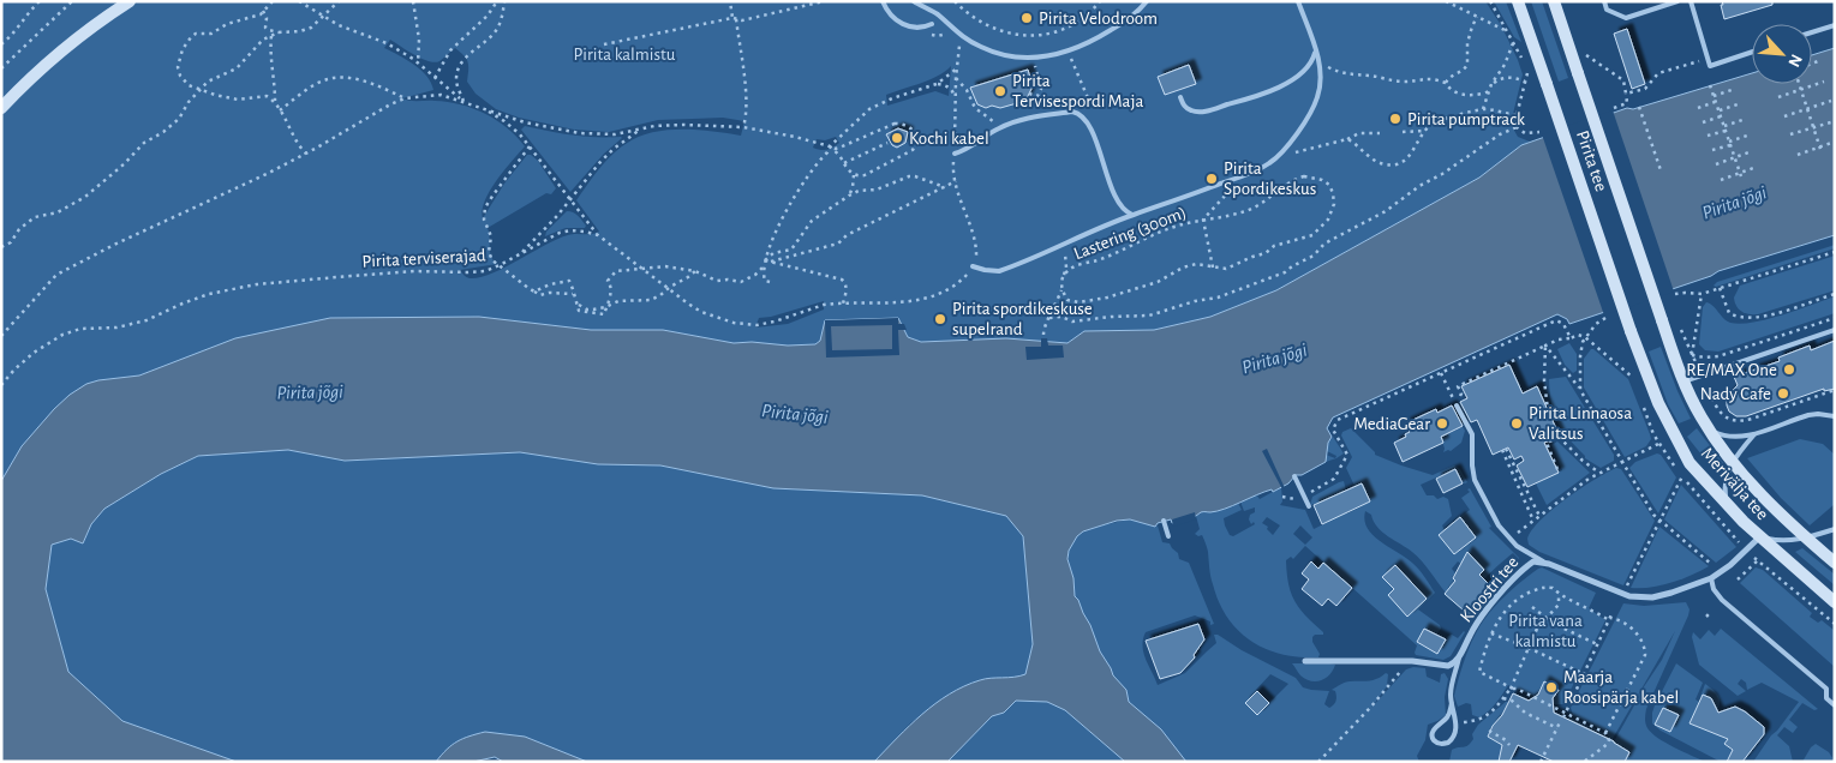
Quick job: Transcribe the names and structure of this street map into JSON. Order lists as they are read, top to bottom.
{
  "streets": {
    "main road": ["Pirita tee", "Merivälja tee"],
    "street": ["Kloostri tee"],
    "path": ["Lastering (300m)", "Pirita terviserajad"]
  },
  "crossings": [
    ["Pirita tee", "Merivälja tee"],
    ["Merivälja tee", "Kloostri tee"]
  ],
  "water": ["Pirita jõgi"],
  "parks": ["Pirita kalmistu", "Pirita vana kalmistu"],
  "places": [
    "Pirita Velodroom",
    "Pirita Tervisespordi Maja",
    "Pirita pumptrack",
    "Kochi kabel",
    "Pirita Spordikeskus",
    "Pirita spordikeskuse supelrand",
    "RE/MAX One",
    "Nady Cafe",
    "MediaGear",
    "Pirita Linnaosa Valitsus",
    "Maarja Roosipärja kabel"
  ],
  "north": "bottom right"
}
